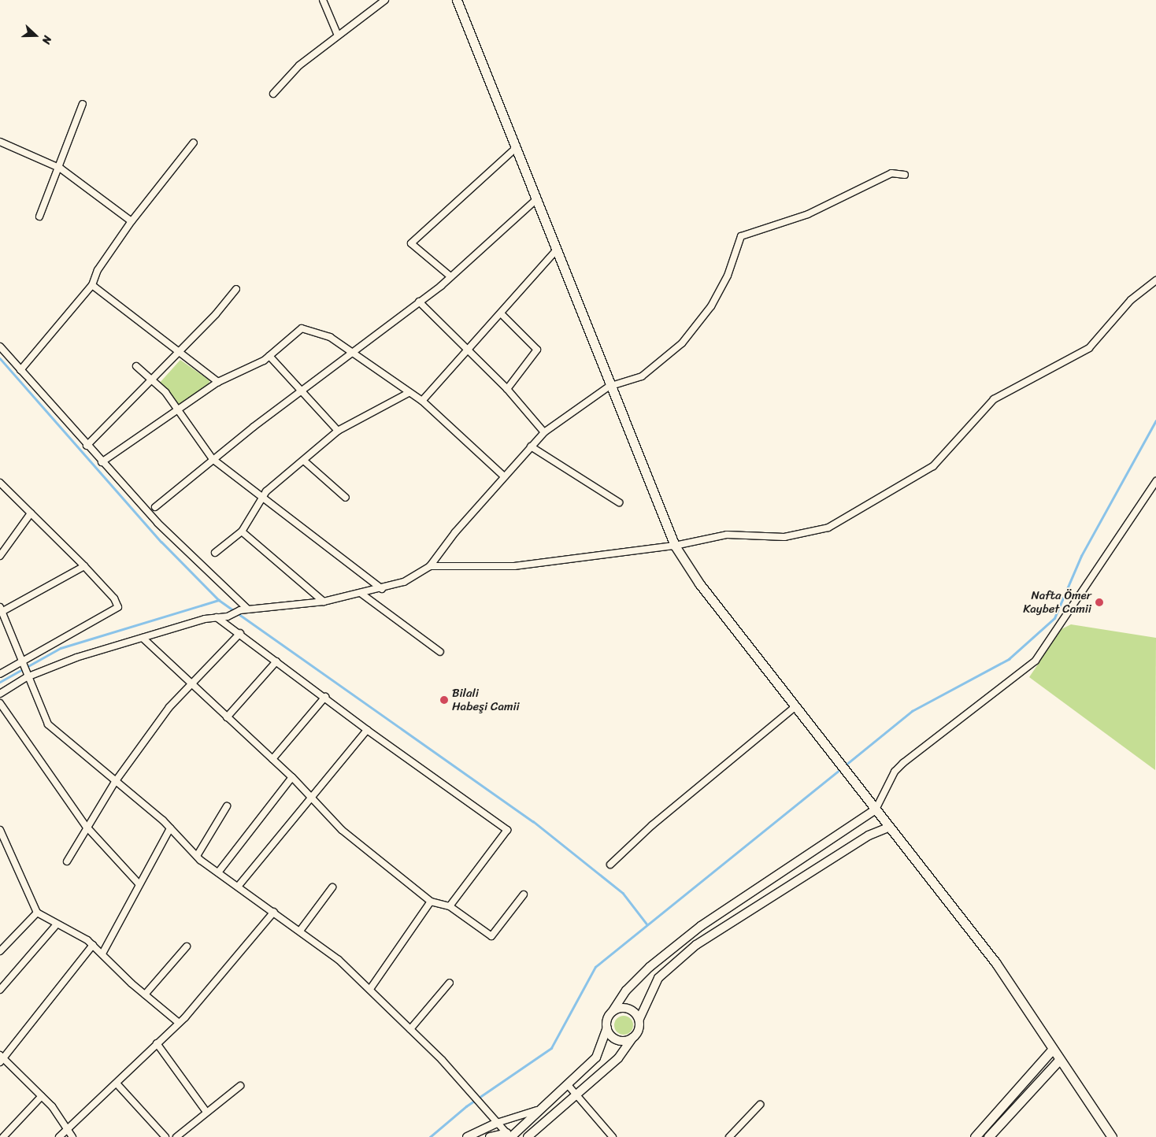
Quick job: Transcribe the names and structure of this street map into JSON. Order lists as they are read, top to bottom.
{
  "places": ["Nafta Ömer Kaybet Camii", "Bilali Habeşi Camii"],
  "north": "right"
}
